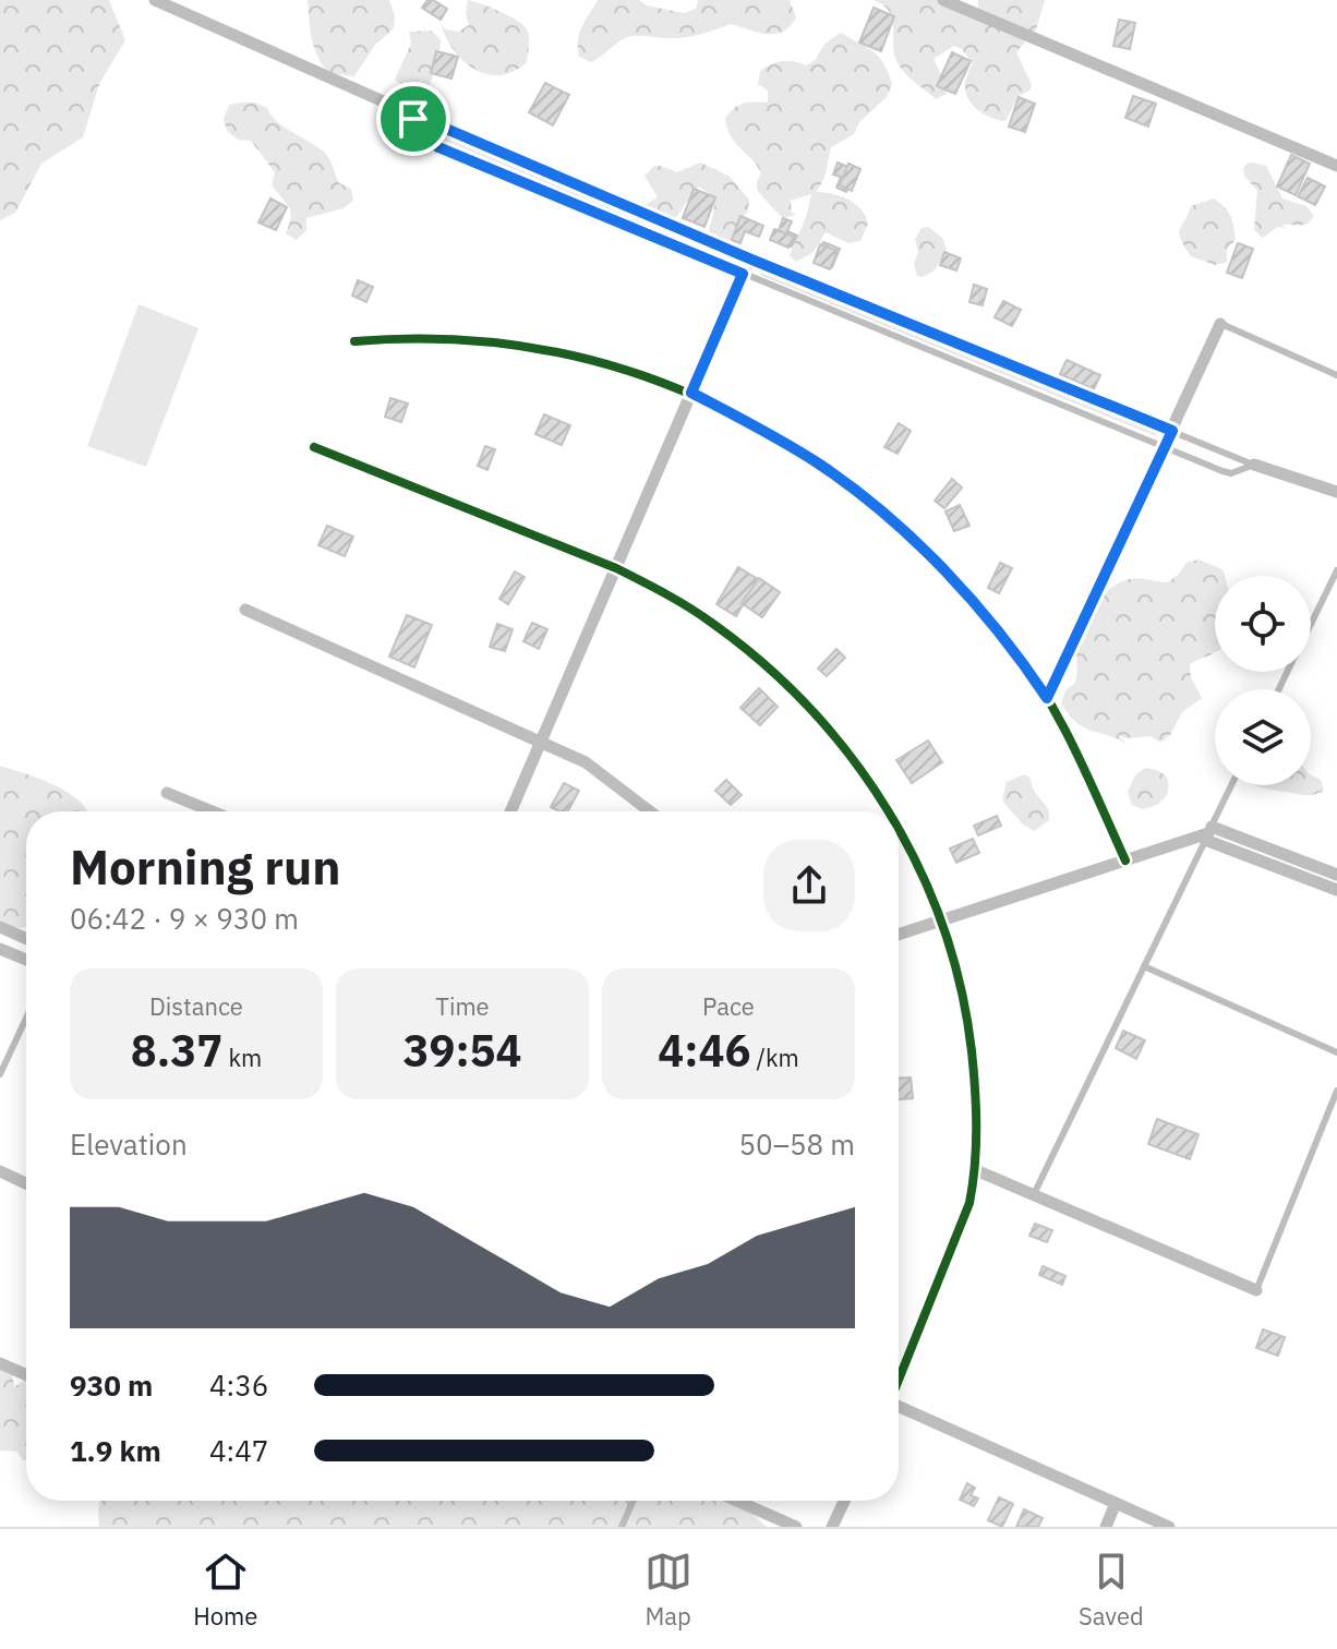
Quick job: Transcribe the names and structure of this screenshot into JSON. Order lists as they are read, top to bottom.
{
  "page": {
    "heading": ["Morning run", "06:42 · 9 × 930 m"],
    "stats": [
      ["Distance", "8.37 km"],
      ["Time", "39:54"],
      ["Pace", "4:46 /km"]
    ],
    "chart": ["Elevation", "50–58 m"],
    "list": [
      {
        "name": "930 m",
        "note": "4:36"
      },
      {
        "name": "1.9 km",
        "note": "4:47"
      }
    ],
    "tabs": ["Home", "Map", "Saved"]
  }
}
